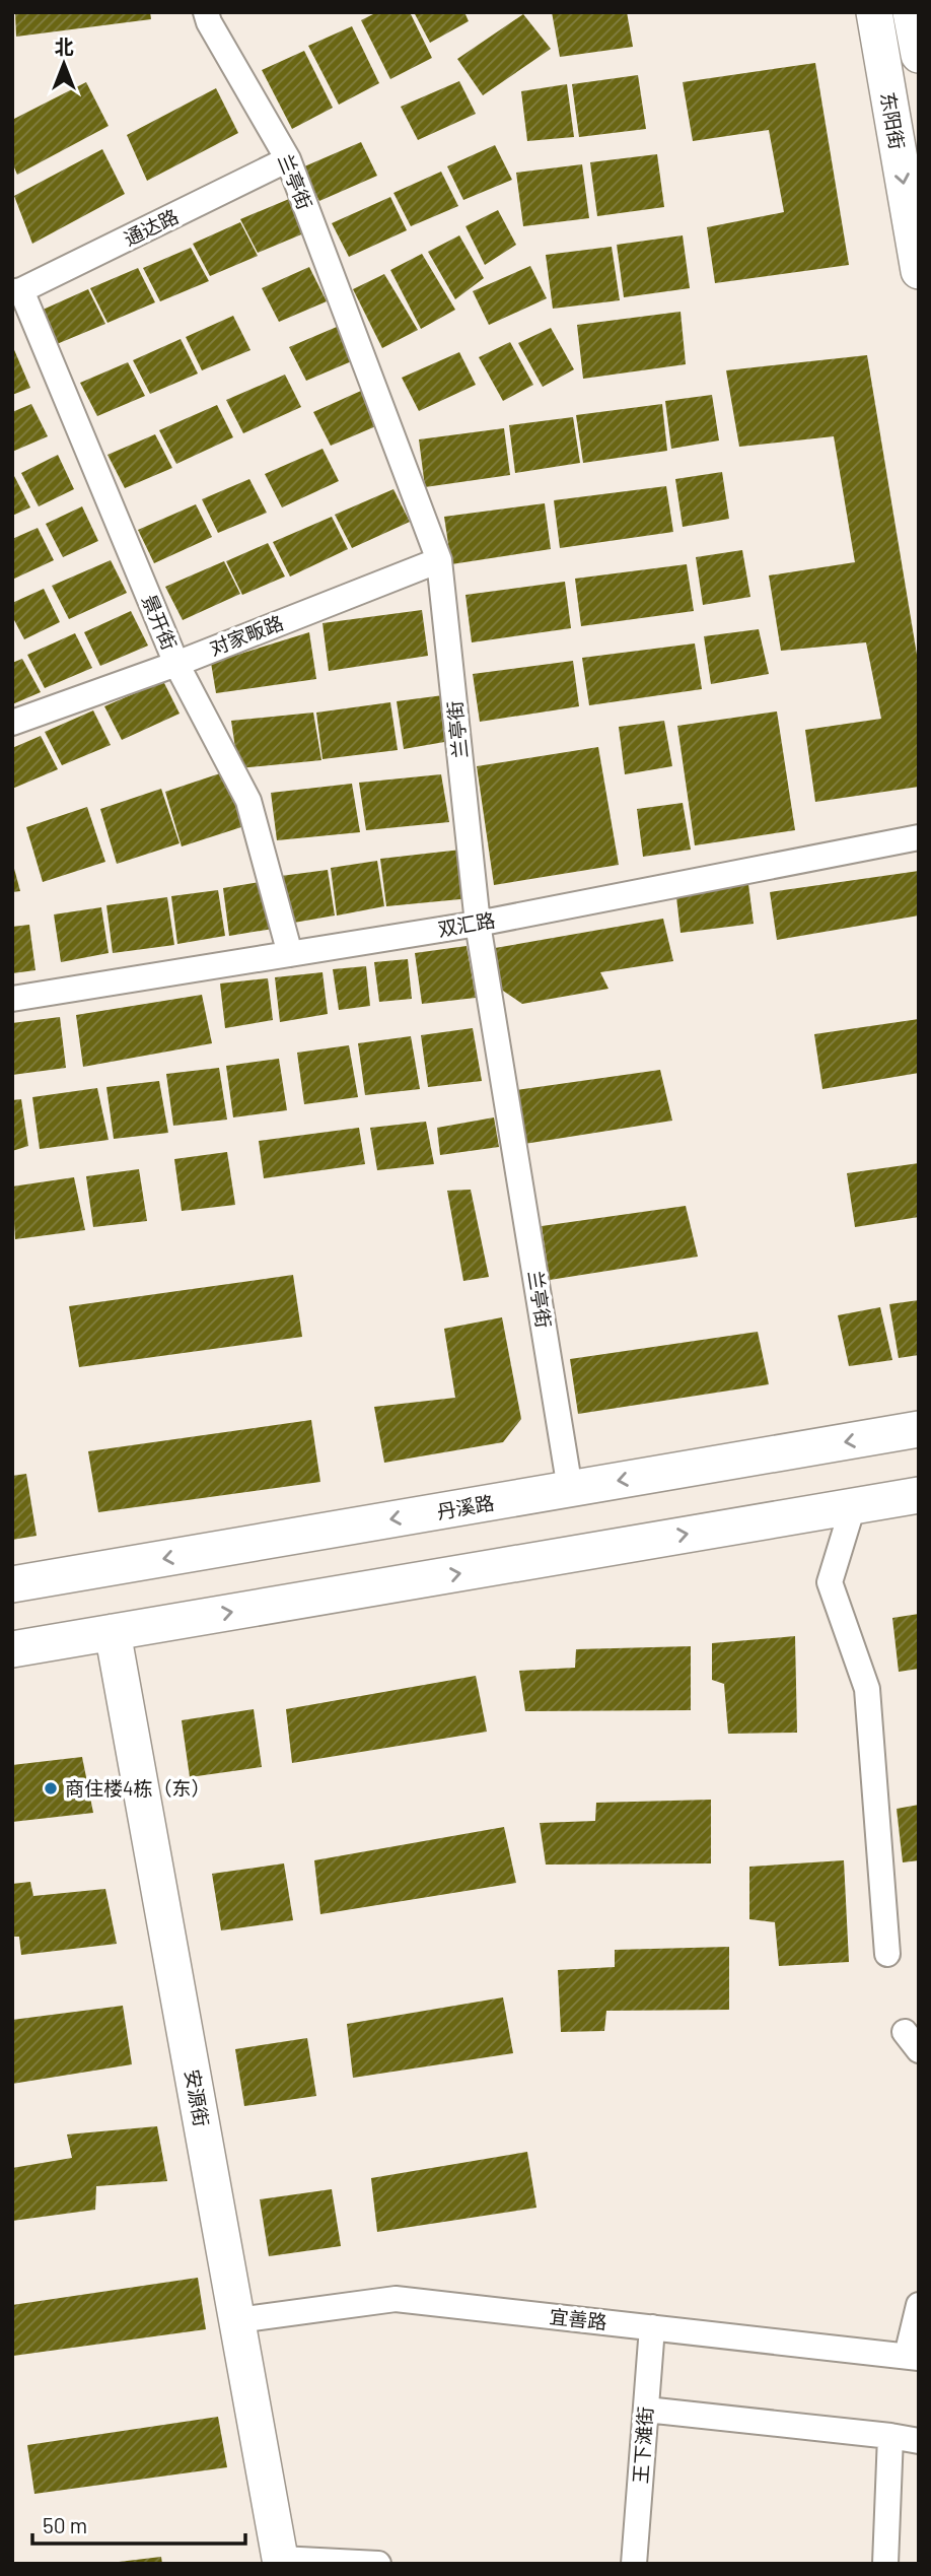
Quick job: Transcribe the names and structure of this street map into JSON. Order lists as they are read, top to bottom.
{
  "streets": {
    "main road": ["东阳街", "丹溪路", "安源街"],
    "street": [
      "兰亭街",
      "通达路",
      "景开街",
      "对家畈路",
      "双汇路",
      "宜善路",
      "王下滩街"
    ]
  },
  "crossings": [
    ["兰亭街", "通达路"],
    ["兰亭街", "对家畈路"],
    ["兰亭街", "双汇路"],
    ["兰亭街", "丹溪路"],
    ["通达路", "景开街"],
    ["景开街", "对家畈路"],
    ["景开街", "双汇路"],
    ["安源街", "宜善路"],
    ["宜善路", "王下滩街"]
  ],
  "one_way": ["东阳街"],
  "places": ["商住楼4栋（东）"],
  "scale_bar": "50 m",
  "north": "top"
}
